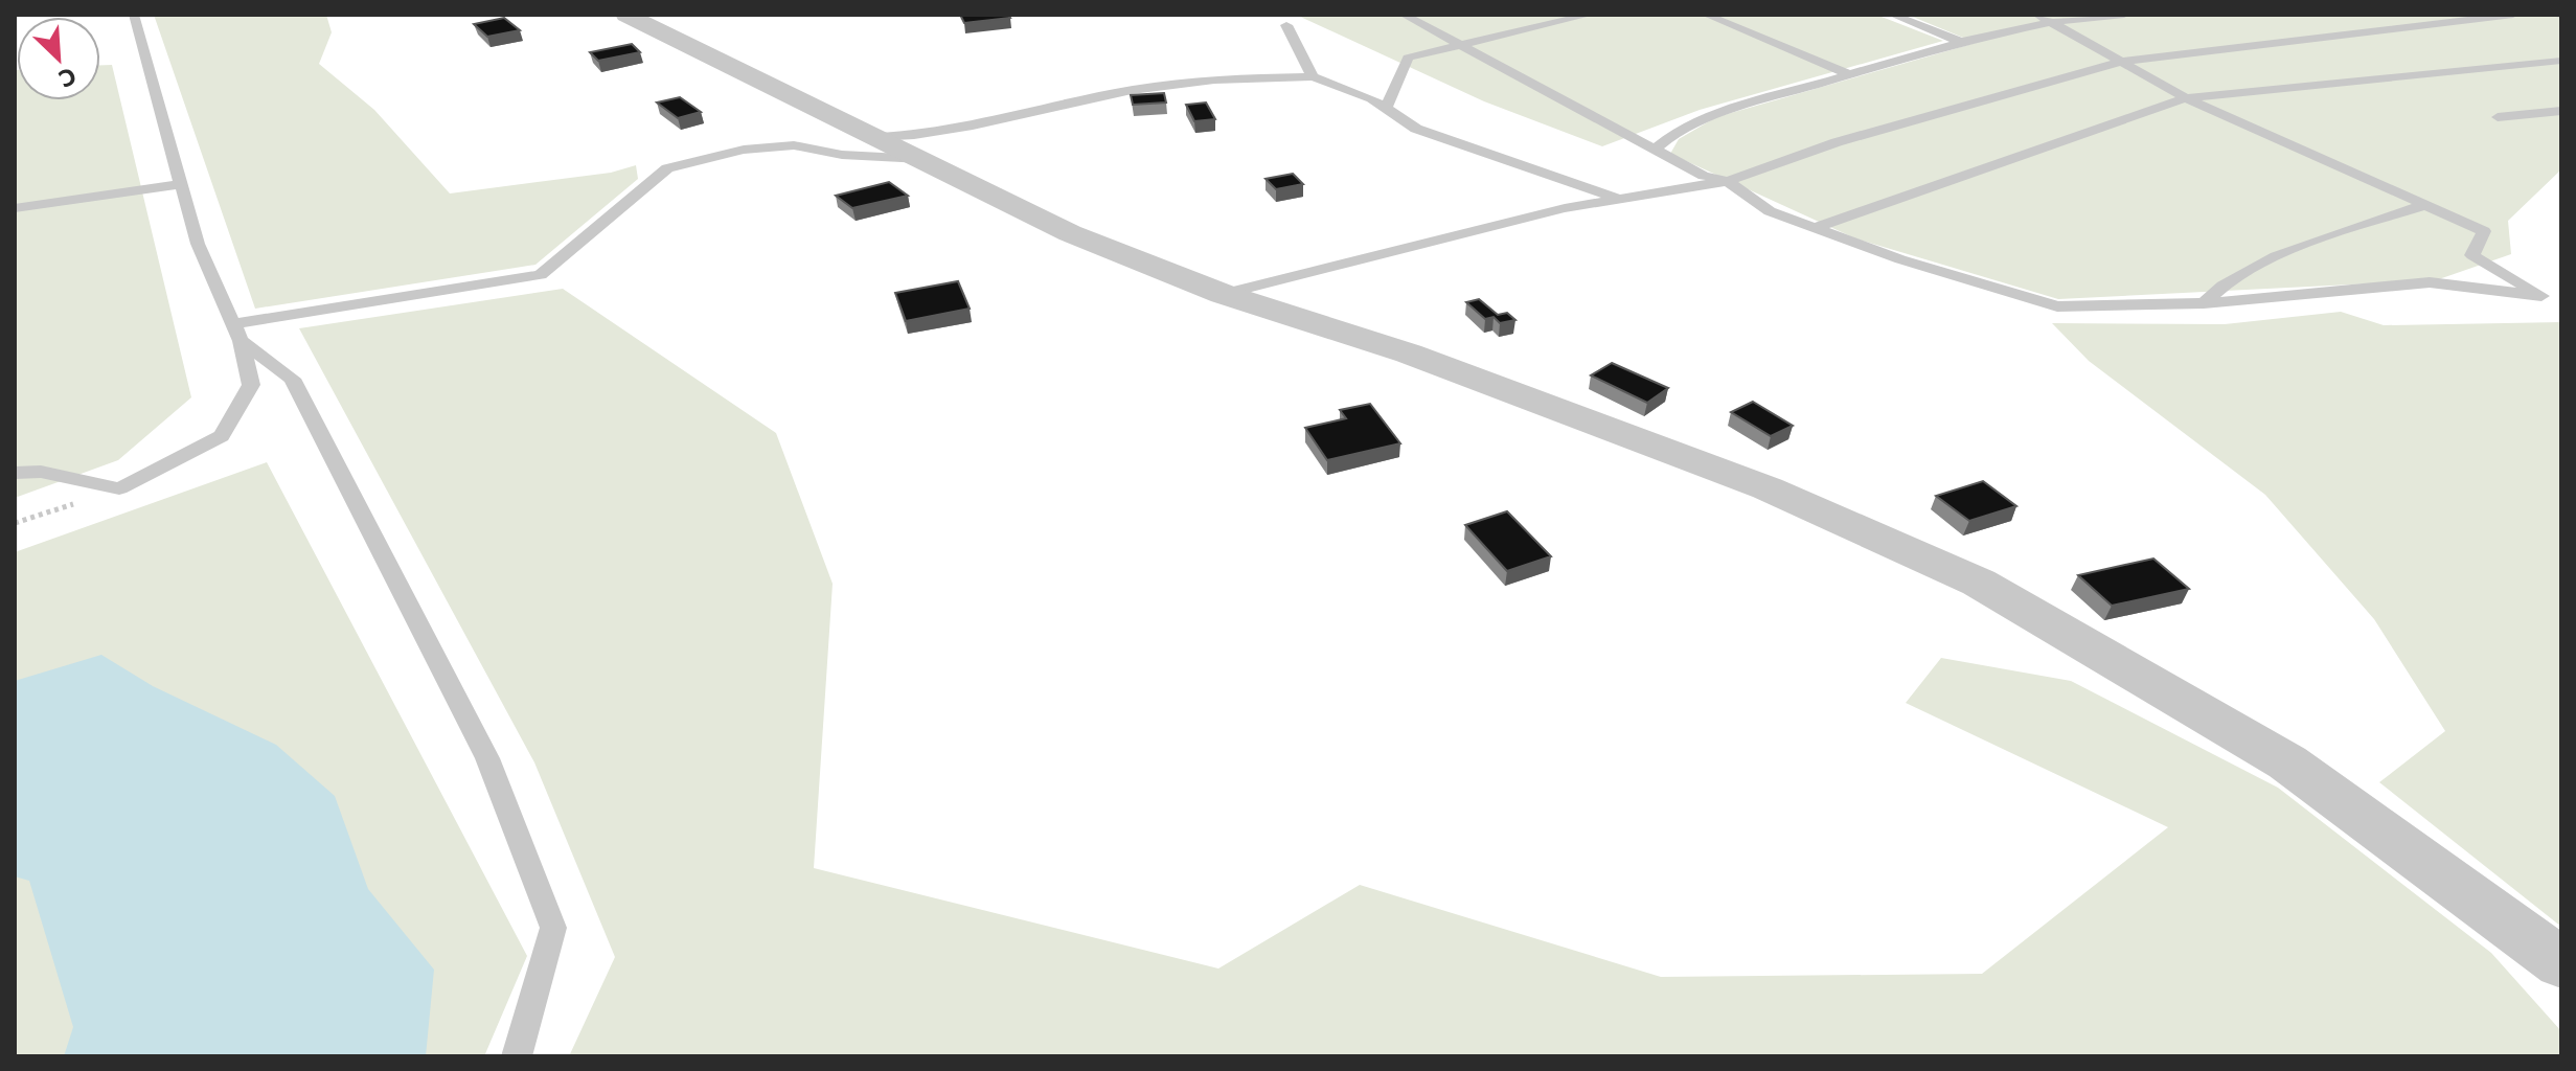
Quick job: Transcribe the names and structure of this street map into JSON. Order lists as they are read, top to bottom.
{
  "north": "bottom right"
}
